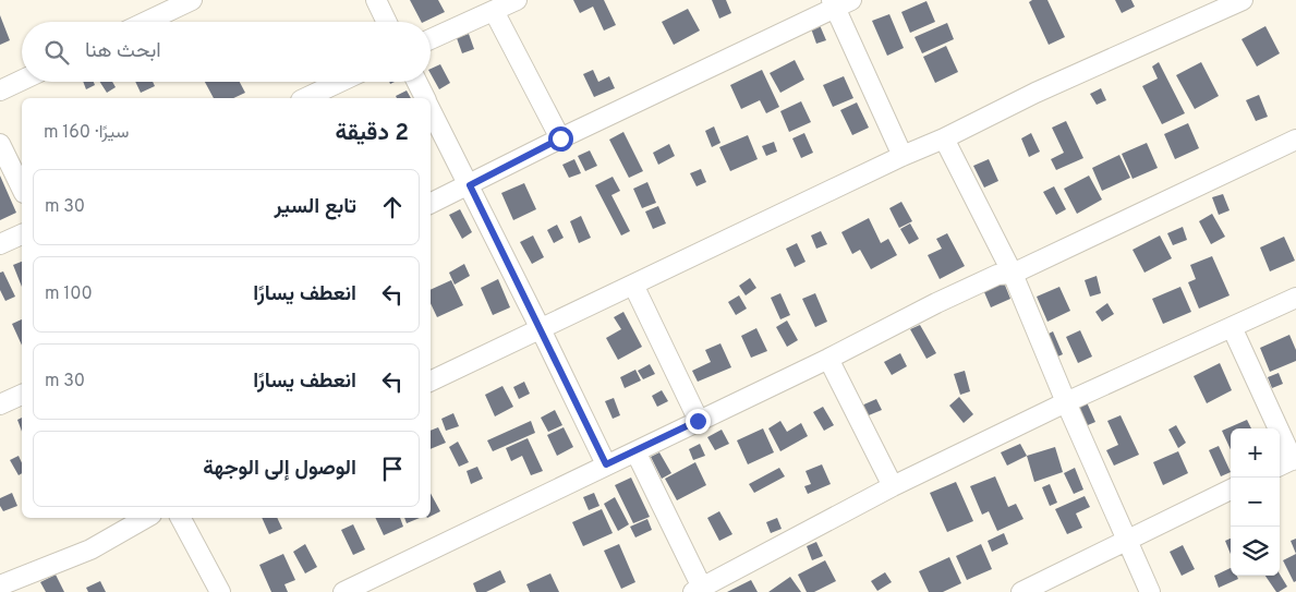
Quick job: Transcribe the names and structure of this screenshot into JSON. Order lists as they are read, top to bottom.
{
  "page": {
    "search": "ابحث هنا",
    "heading": ["2 دقيقة", "سيرًا · 160 m"],
    "list": [
      ["تابع السير", "30 m"],
      ["انعطف يسارًا", "100 m"],
      ["انعطف يسارًا", "30 m"],
      "الوصول إلى الوجهة"
    ],
    "map_buttons": ["+", "−"]
  }
}
